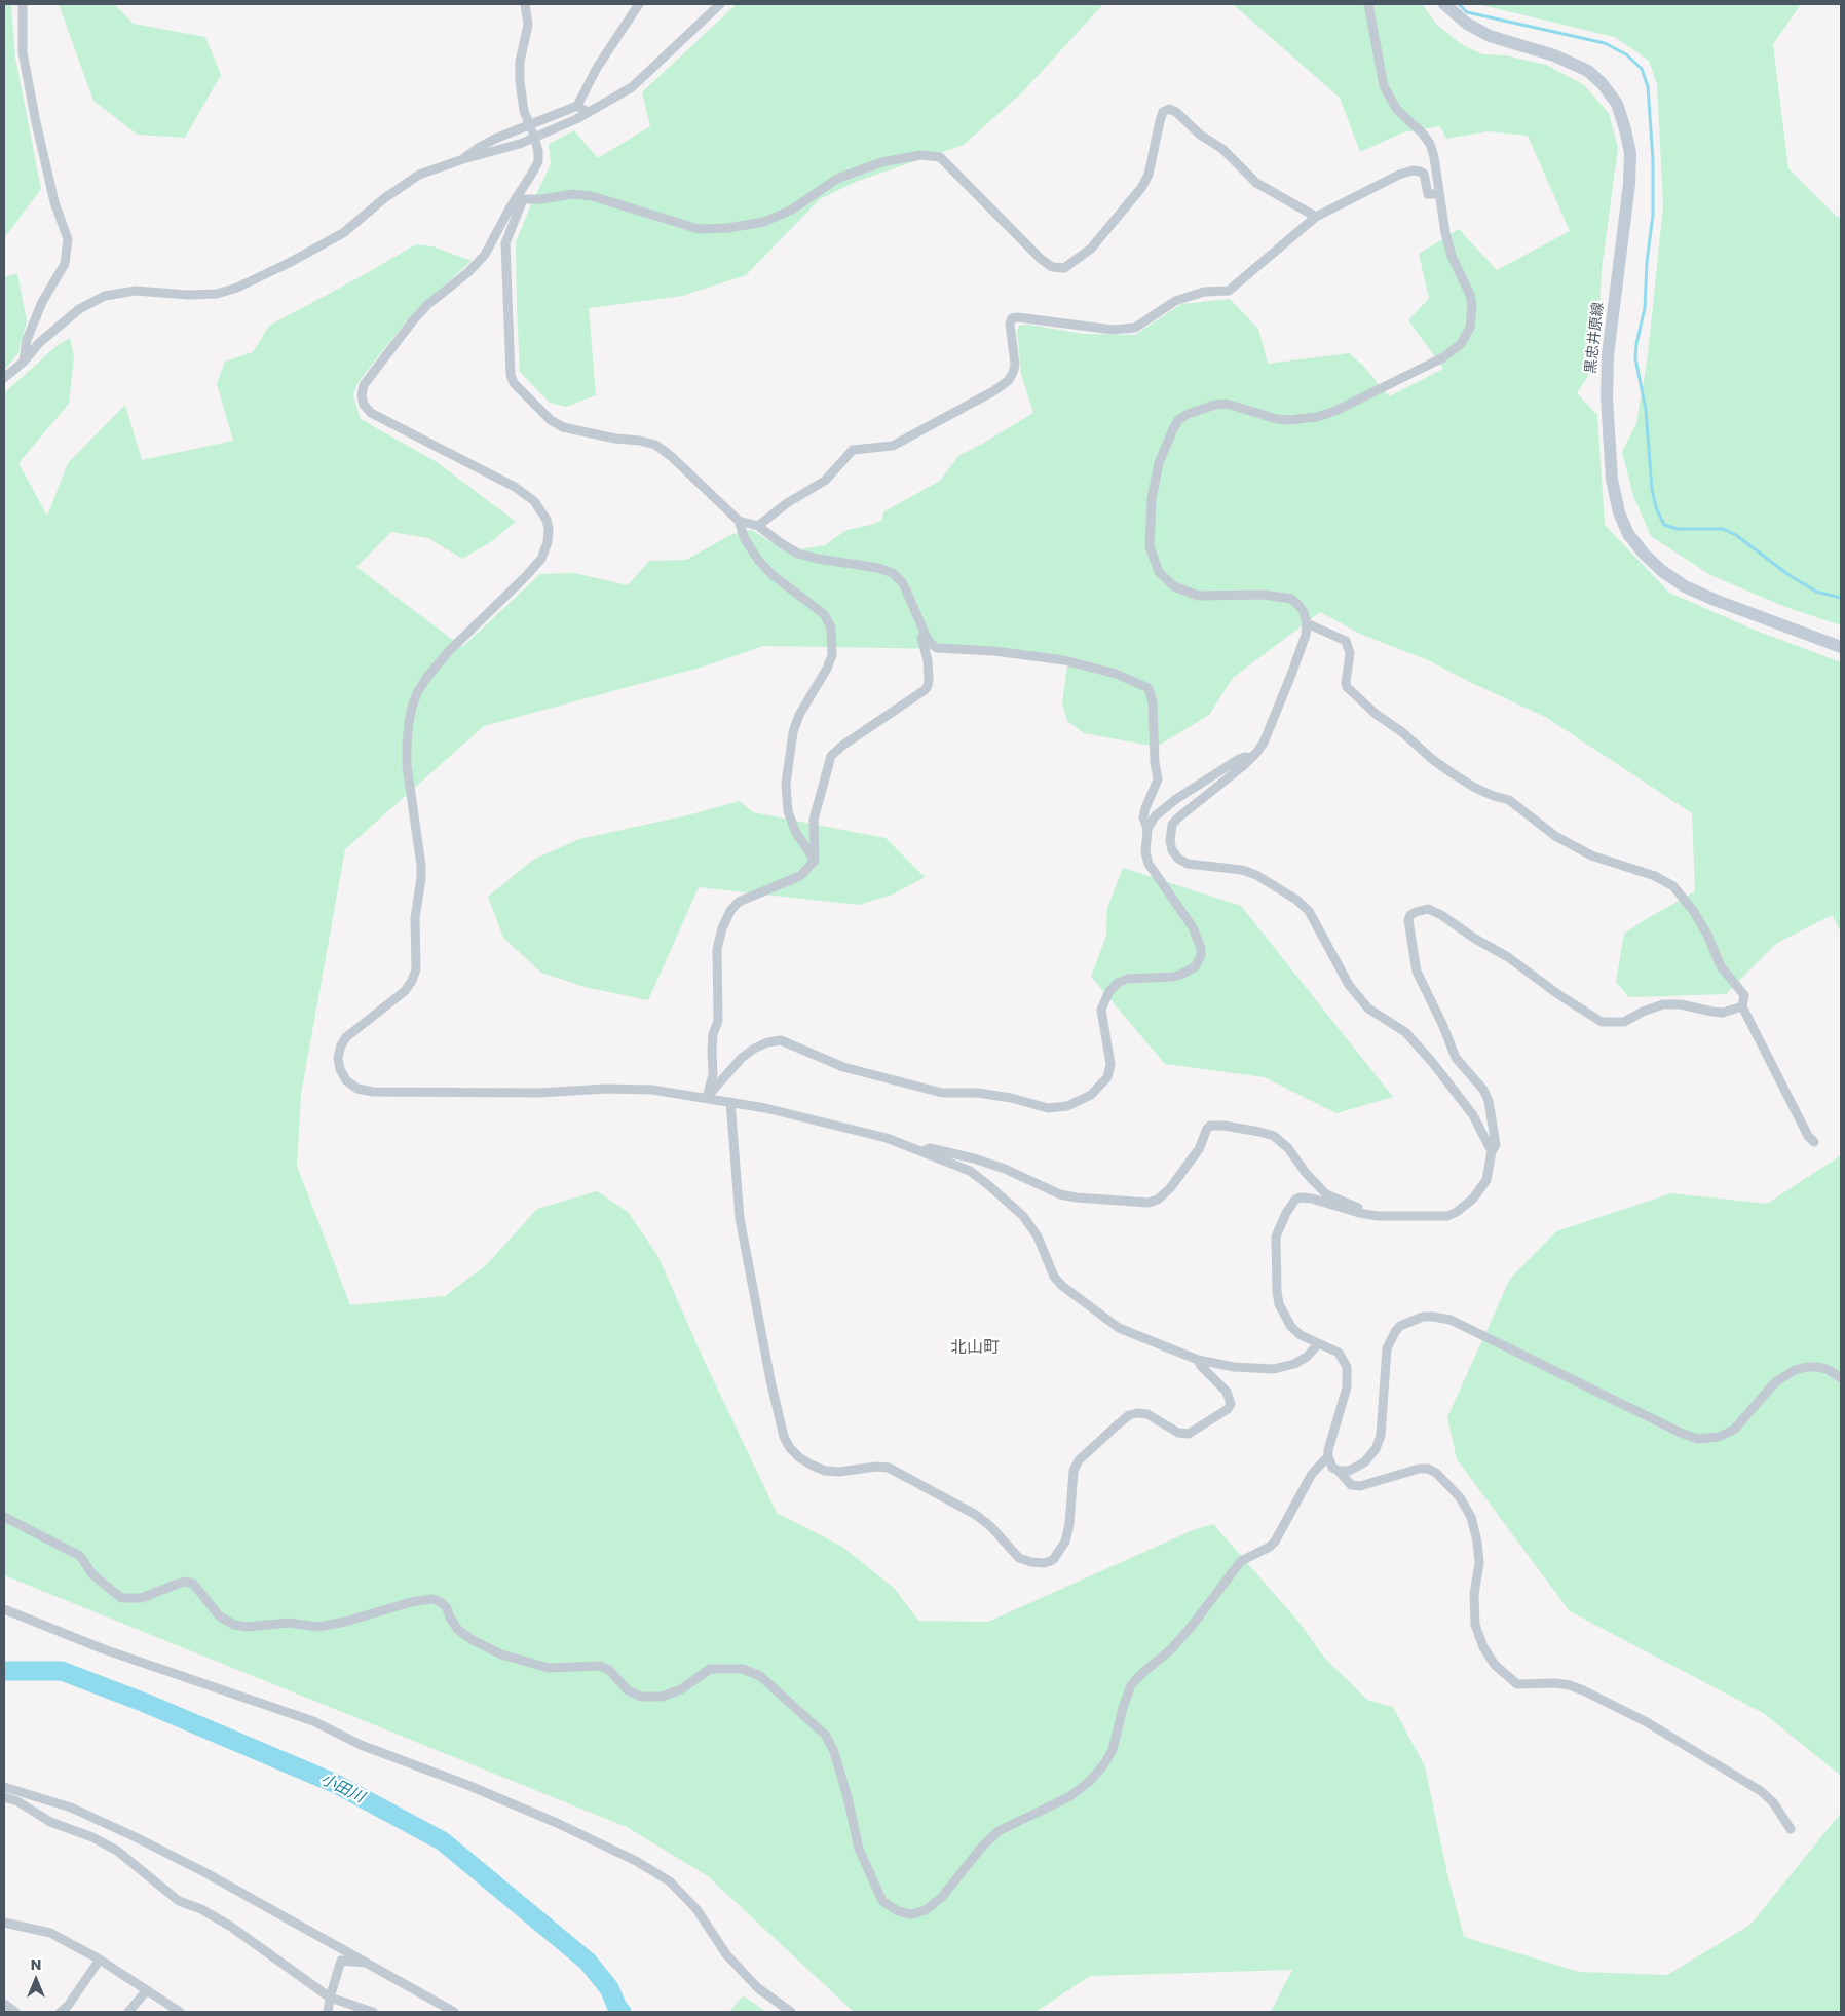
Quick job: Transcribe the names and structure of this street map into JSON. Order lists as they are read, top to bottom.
{
  "streets": {
    "main road": ["黒忠井原線"]
  },
  "districts": ["北山町"],
  "water": ["小田川"],
  "north": "top"
}
